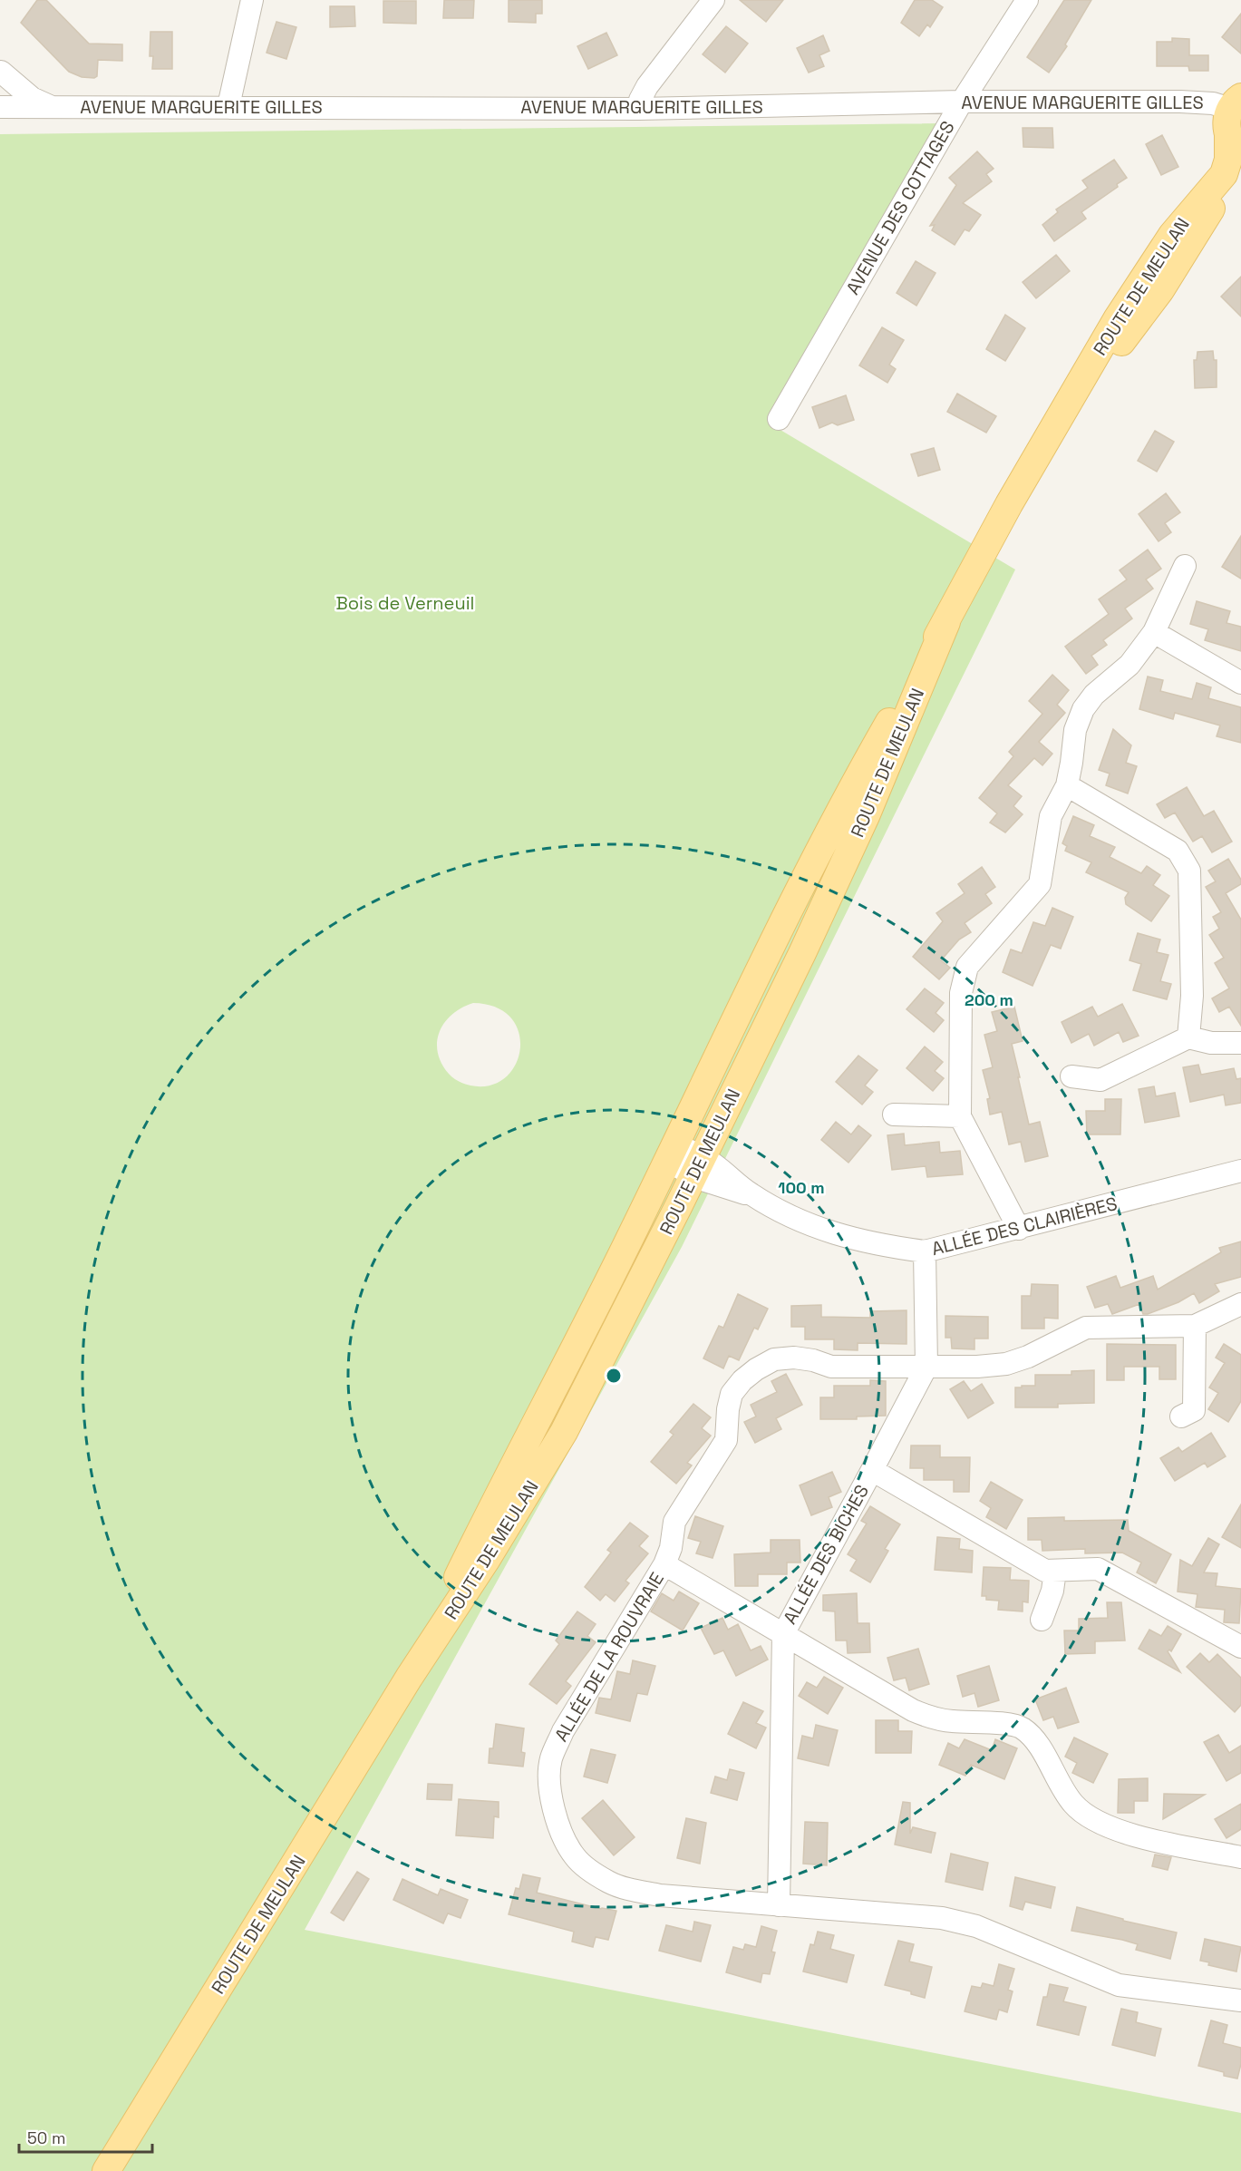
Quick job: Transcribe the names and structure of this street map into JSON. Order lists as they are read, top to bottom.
{
  "streets": {
    "main road": ["ROUTE DE MEULAN"],
    "street": [
      "AVENUE MARGUERITE GILLES",
      "AVENUE DES COTTAGES",
      "ALLÉE DES CLAIRIÈRES",
      "ALLÉE DES BICHES",
      "ALLÉE DE LA ROUVRAIE"
    ]
  },
  "crossings": [
    ["AVENUE MARGUERITE GILLES", "AVENUE DES COTTAGES"],
    ["AVENUE MARGUERITE GILLES", "ROUTE DE MEULAN"],
    ["ROUTE DE MEULAN", "ALLÉE DES CLAIRIÈRES"],
    ["ALLÉE DES CLAIRIÈRES", "ALLÉE DES BICHES"],
    ["ALLÉE DES BICHES", "ALLÉE DE LA ROUVRAIE"]
  ],
  "parks": ["Bois de Verneuil"],
  "scale_bar": "50 m",
  "rings": ["200 m", "100 m"]
}
